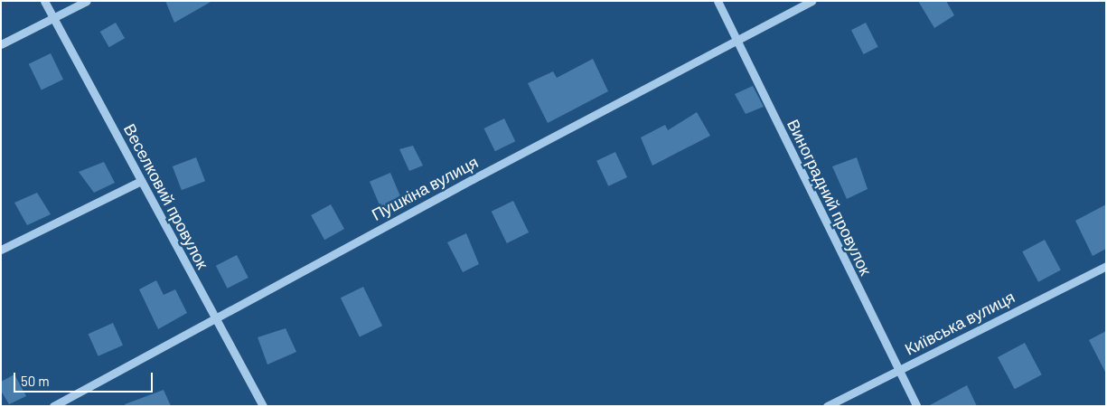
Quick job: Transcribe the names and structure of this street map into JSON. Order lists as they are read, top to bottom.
{
  "streets": {
    "street": [
      "Пушкіна вулиця",
      "Веселковий провулок",
      "Виноградний провулок",
      "Київська вулиця"
    ]
  },
  "crossings": [
    ["Пушкіна вулиця", "Веселковий провулок"],
    ["Пушкіна вулиця", "Виноградний провулок"],
    ["Виноградний провулок", "Київська вулиця"]
  ],
  "scale_bar": "50 m"
}
